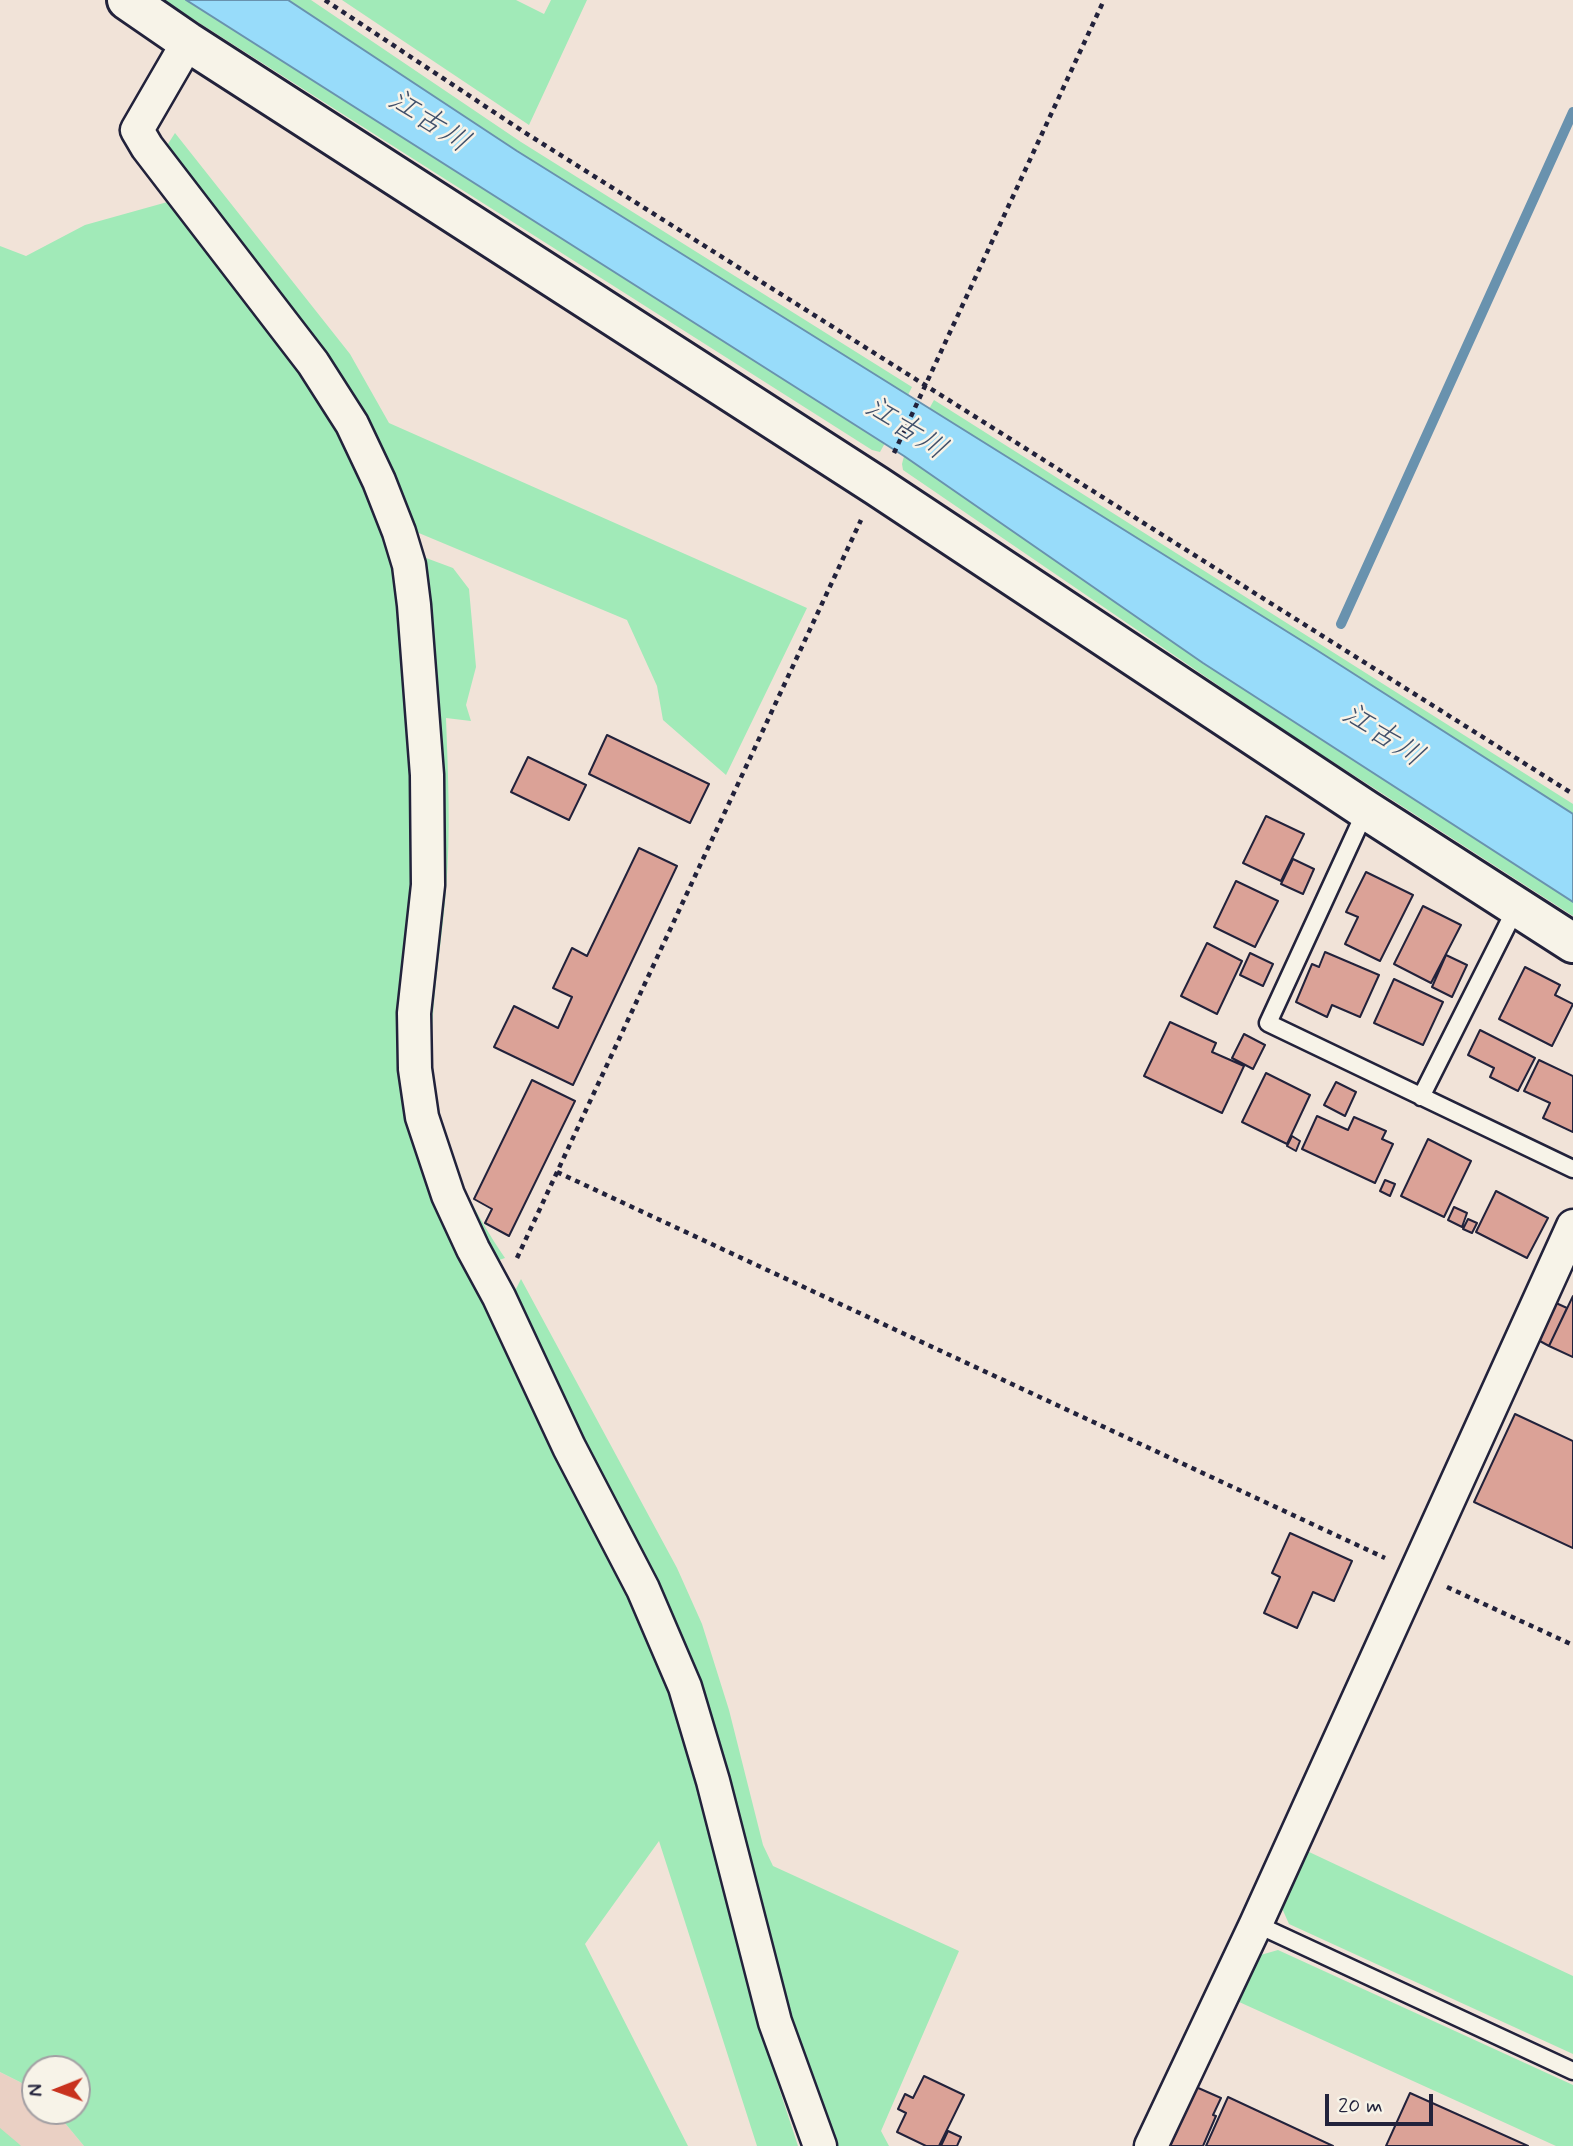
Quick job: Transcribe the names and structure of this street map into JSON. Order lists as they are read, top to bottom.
{
  "water": ["江古川"],
  "scale_bar": "20 m",
  "north": "left"
}
